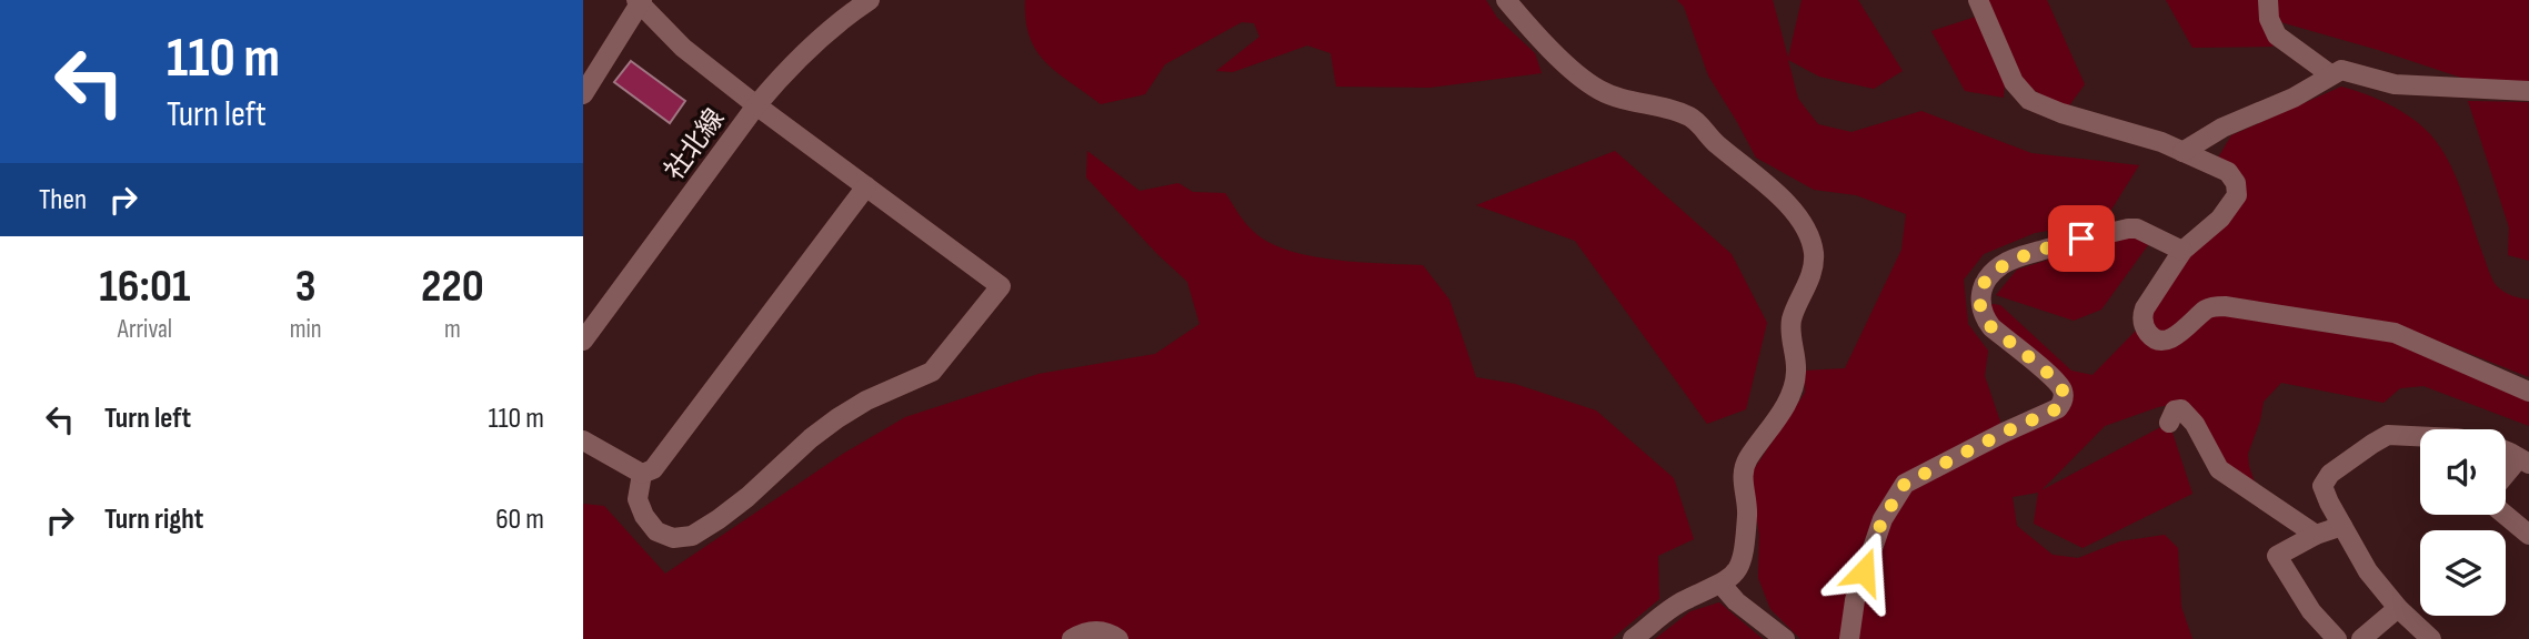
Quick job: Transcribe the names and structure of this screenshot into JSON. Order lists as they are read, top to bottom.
{
  "streets": {
    "street": ["社北線"]
  },
  "page": {
    "turn": ["110 m", "Turn left"],
    "then": "Then",
    "eta": [
      "16:01",
      "Arrival",
      "3",
      "min",
      "220",
      "m"
    ],
    "list": [
      {
        "name": "Turn left",
        "value": "110 m"
      },
      {
        "name": "Turn right",
        "value": "60 m"
      }
    ]
  }
}
